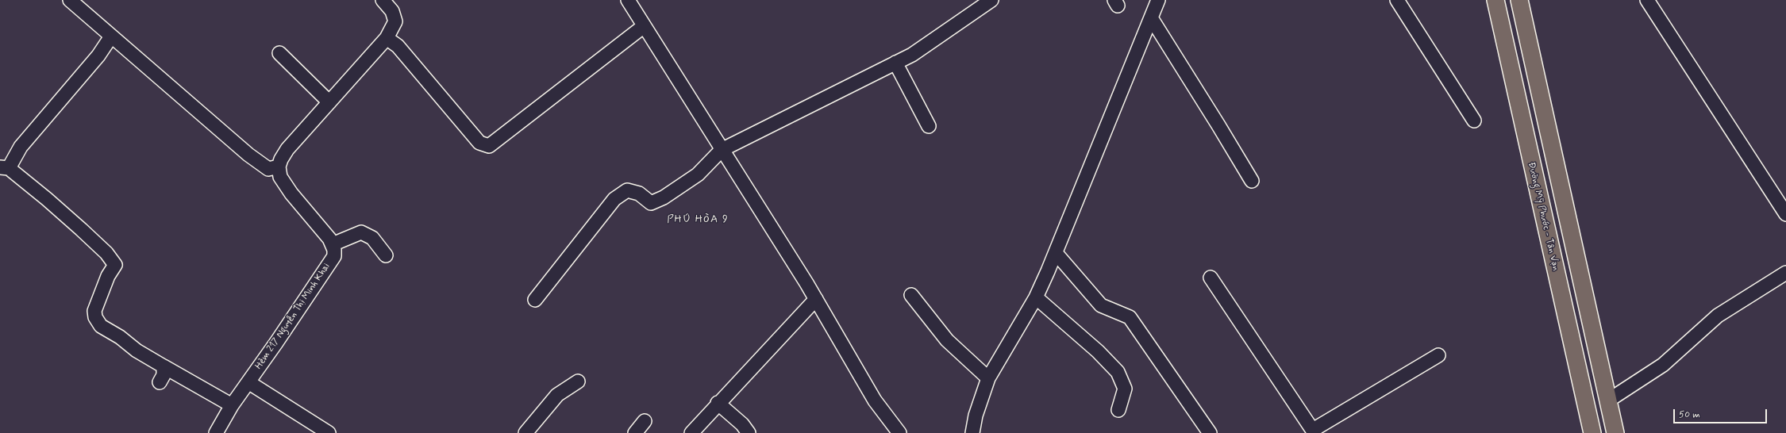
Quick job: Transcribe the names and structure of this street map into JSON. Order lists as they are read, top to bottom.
{
  "streets": {
    "main road": ["Đường Mỹ Phước - Tân Vạn"],
    "street": ["Hẻm 217 Nguyễn Thị Minh Khai"]
  },
  "districts": ["PHÚ HÒA 9"],
  "scale_bar": "50 m"
}
